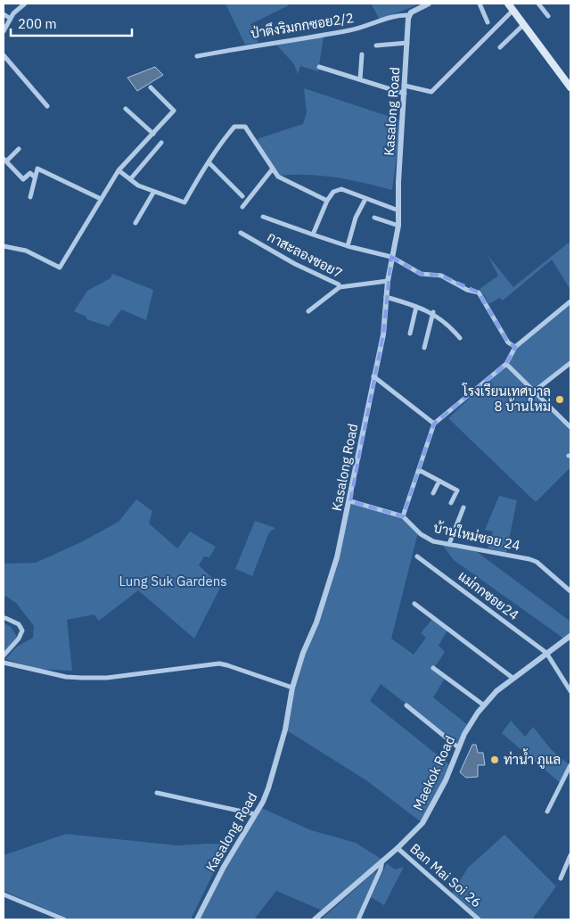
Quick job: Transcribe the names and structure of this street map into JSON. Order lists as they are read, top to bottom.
{
  "streets": {
    "street": [
      "ป่าตึงริมกกซอย2/2",
      "Kasalong Road",
      "กาสะลองซอย7",
      "บ้านใหม่ซอย 24",
      "แม่กกซอย24",
      "Maekok Road",
      "Ban Mai Soi 26"
    ]
  },
  "crossings": [
    ["ป่าตึงริมกกซอย2/2", "Kasalong Road"],
    ["Kasalong Road", "กาสะลองซอย7"],
    ["Kasalong Road", "บ้านใหม่ซอย 24"],
    ["แม่กกซอย24", "Maekok Road"],
    ["Maekok Road", "Ban Mai Soi 26"]
  ],
  "parks": ["Lung Suk Gardens"],
  "places": ["โรงเรียนเทศบาล 8 บ้านใหม่", "ท่าน้ำ ภูแล"],
  "scale_bar": "200 m"
}
